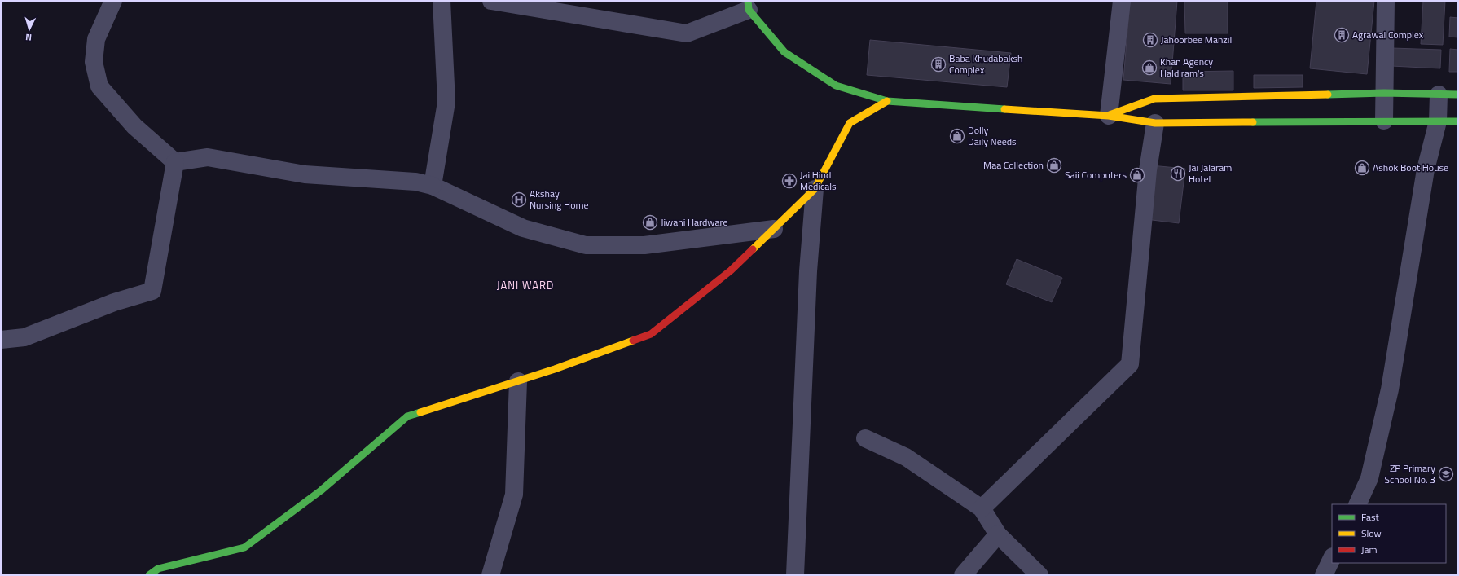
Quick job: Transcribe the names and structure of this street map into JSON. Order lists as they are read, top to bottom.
{
  "districts": ["JANI WARD"],
  "places": {
    "building": ["Agrawal Complex", "Jahoorbee Manzil", "Baba Khudabaksh Complex"],
    "shop": [
      "Khan Agency Haldiram's",
      "Dolly Daily Needs",
      "Maa Collection",
      "Ashok Boot House",
      "Saii Computers",
      "Jiwani Hardware"
    ],
    "restaurant": ["Jai Jalaram Hotel"],
    "pharmacy": ["Jai Hind Medicals"],
    "hospital": ["Akshay Nursing Home"],
    "school or university": ["ZP Primary School No. 3"]
  },
  "legend": ["Fast", "Slow", "Jam"],
  "north": "bottom"
}
